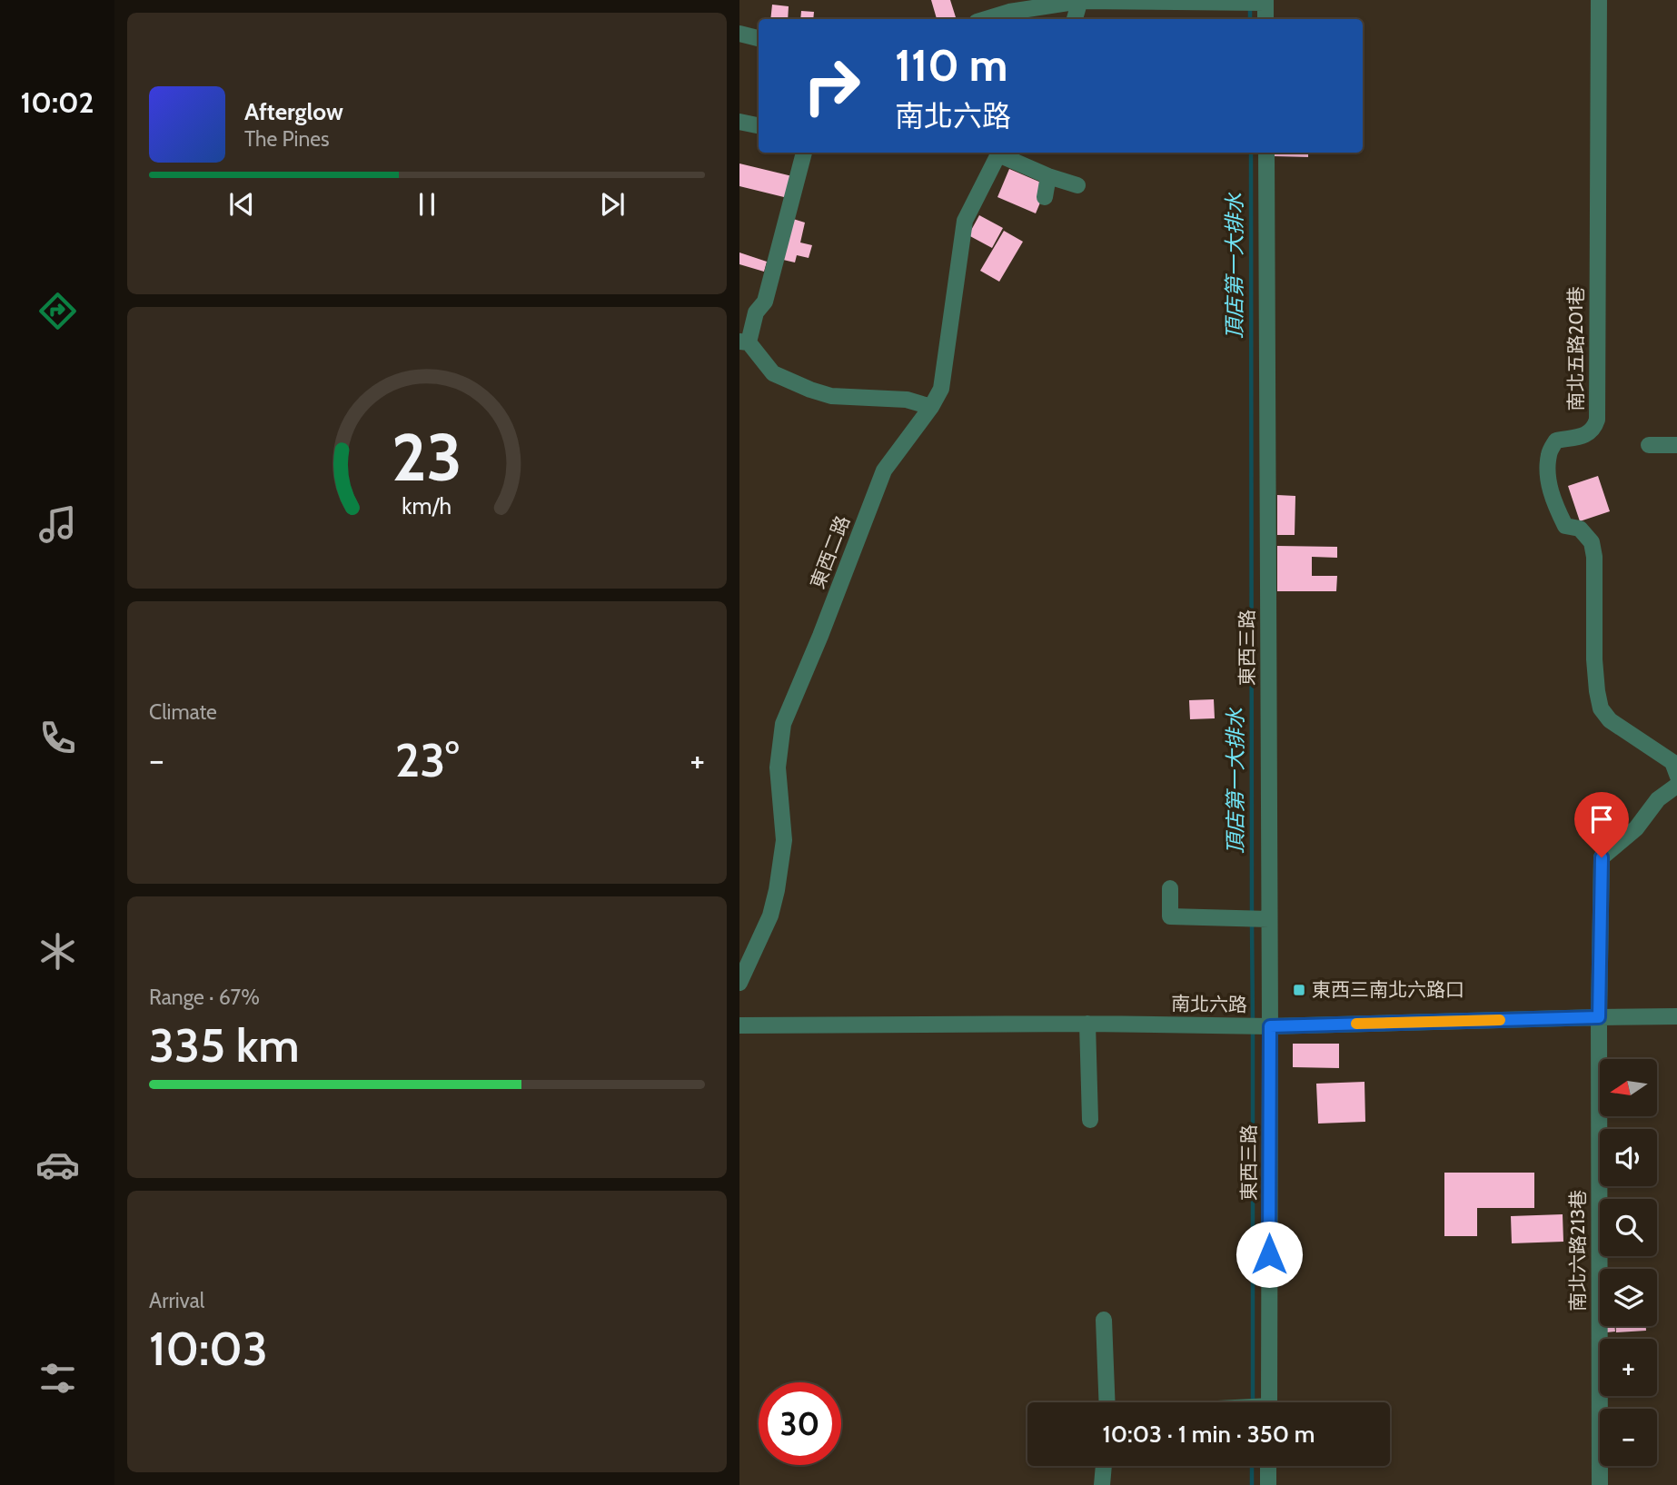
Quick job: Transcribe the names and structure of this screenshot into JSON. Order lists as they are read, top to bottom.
{
  "streets": {
    "street": [
      "南北五路201巷",
      "東西二路",
      "東西三路",
      "南北六路",
      "南北六路213巷"
    ]
  },
  "crossings": [
    ["東西三路", "南北六路"],
    ["南北六路", "南北六路213巷"]
  ],
  "water": ["頂店第一大排水"],
  "places": {
    "transit": ["東西三南北六路口"]
  },
  "north": "left",
  "page": {
    "tabs": "10:02",
    "turn": ["110 m", "南北六路"],
    "song": ["Afterglow", "The Pines"],
    "tile": [
      "Climate",
      ["Range · 67%", "335 km"],
      ["Arrival", "10:03"]
    ],
    "heat": ["−", "23°", "+"],
    "map_buttons": ["+", "−"],
    "limit": "30",
    "trip": "10:03 · 1 min · 350 m",
    "gauge": ["23", "km/h"]
  }
}
